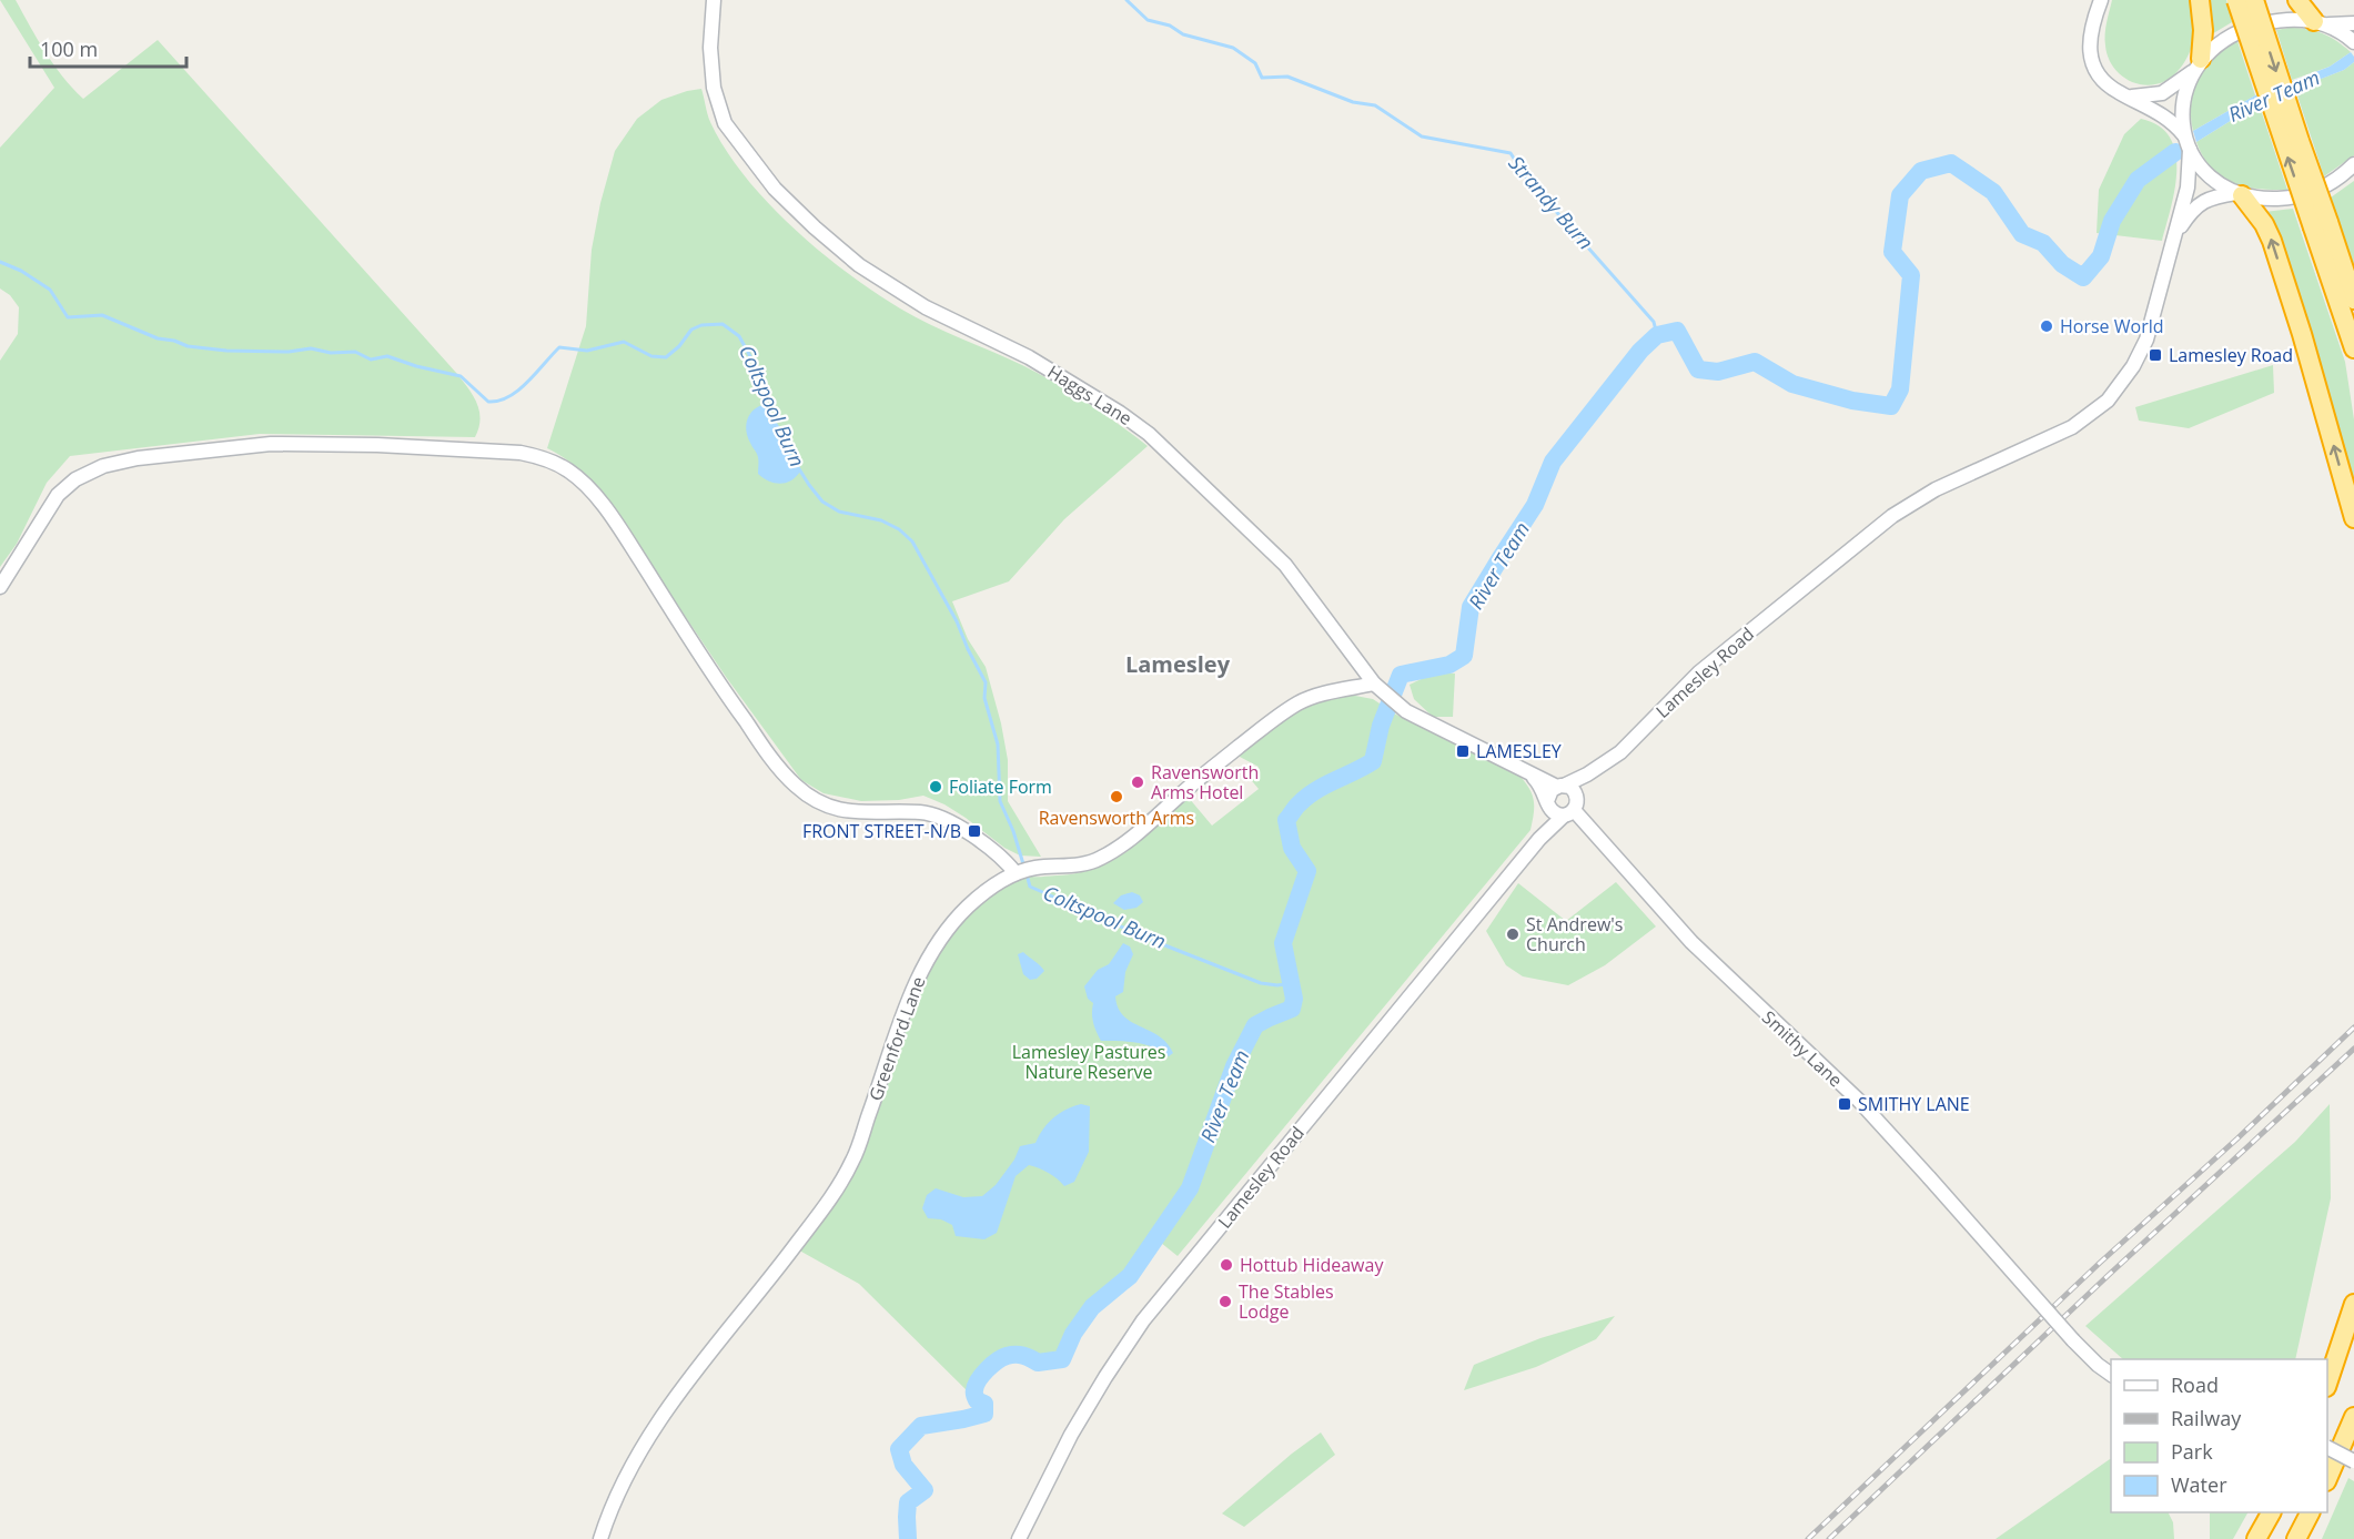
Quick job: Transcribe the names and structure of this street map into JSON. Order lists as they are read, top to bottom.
{
  "streets": {
    "street": [
      "Haggs Lane",
      "Lamesley Road",
      "Greenford Lane",
      "Smithy Lane"
    ]
  },
  "crossings": [
    ["Haggs Lane", "Lamesley Road"],
    ["Haggs Lane", "Greenford Lane"],
    ["Haggs Lane", "Smithy Lane"],
    ["Lamesley Road", "Smithy Lane"]
  ],
  "districts": ["Lamesley"],
  "water": ["River Team", "Strandy Burn", "Coltspool Burn"],
  "parks": ["Lamesley Pastures Nature Reserve"],
  "places": {
    "other": [
      "Horse World",
      "Ravensworth Arms Hotel",
      "Foliate Form",
      "Ravensworth Arms",
      "St Andrew's Church",
      "Hottub Hideaway",
      "The Stables Lodge"
    ],
    "transit": [
      "Lamesley Road",
      "LAMESLEY",
      "FRONT STREET-N/B",
      "SMITHY LANE"
    ]
  },
  "legend": [
    "Road",
    "Railway",
    "Park",
    "Water"
  ],
  "scale_bar": "100 m"
}
